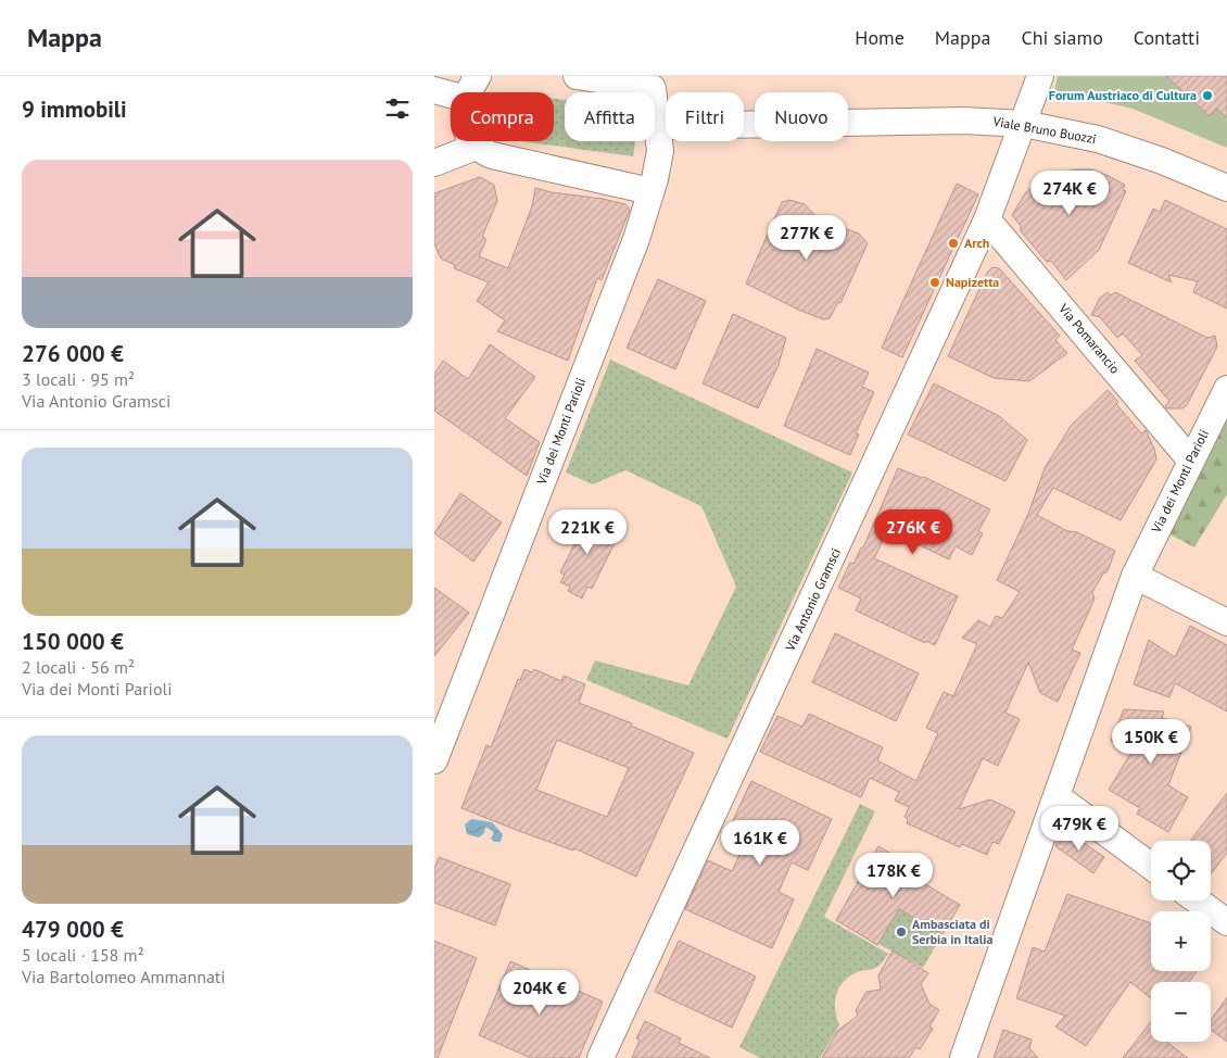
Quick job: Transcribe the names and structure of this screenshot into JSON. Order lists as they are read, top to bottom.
{
  "streets": {
    "street": [
      "Viale Bruno Buozzi",
      "Via Pomarancio",
      "Via dei Monti Parioli",
      "Via Antonio Gramsci"
    ]
  },
  "crossings": [
    ["Viale Bruno Buozzi", "Via dei Monti Parioli"],
    ["Viale Bruno Buozzi", "Via Antonio Gramsci"],
    ["Via Pomarancio", "Via dei Monti Parioli"],
    ["Via Pomarancio", "Via Antonio Gramsci"]
  ],
  "places": [
    "Forum Austriaco di Cultura",
    "Arch",
    "Napizetta",
    "Ambasciata di Serbia in Italia"
  ],
  "page": {
    "header": "Mappa",
    "nav": [
      "Home",
      "Mappa",
      "Chi siamo",
      "Contatti"
    ],
    "heading": "9 immobili",
    "chip": [
      "Compra",
      "Affitta",
      "Filtri",
      "Nuovo"
    ],
    "list": [
      {
        "name": "276 000 €",
        "note": "3 locali · 95 m² · Via Antonio Gramsci"
      },
      {
        "name": "150 000 €",
        "note": "2 locali · 56 m² · Via dei Monti Parioli"
      },
      {
        "name": "479 000 €",
        "note": "5 locali · 158 m² · Via Bartolomeo Ammannati"
      }
    ],
    "price": [
      "274K €",
      "277K €",
      "221K €",
      "276K €",
      "150K €",
      "479K €",
      "161K €",
      "178K €",
      "204K €"
    ],
    "map_buttons": ["+", "−"]
  }
}
